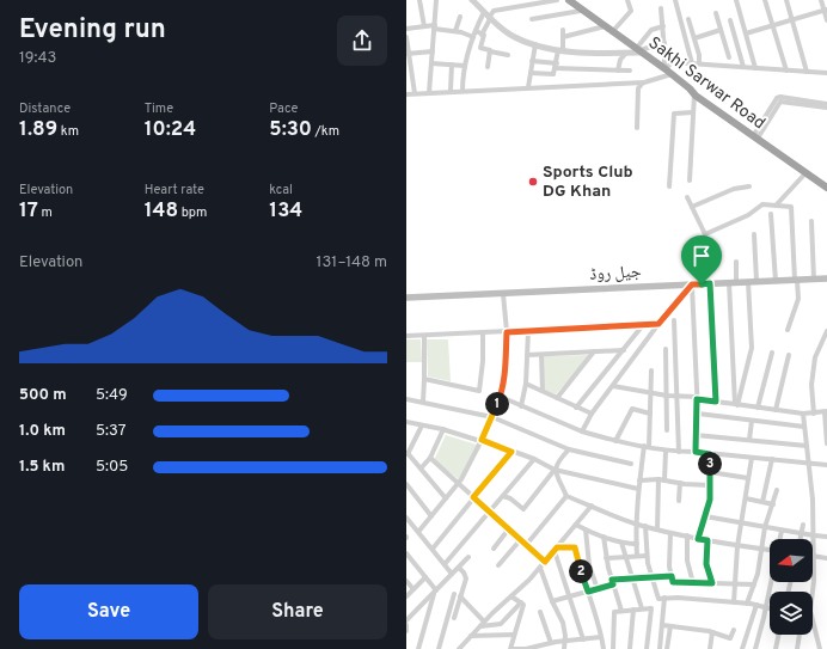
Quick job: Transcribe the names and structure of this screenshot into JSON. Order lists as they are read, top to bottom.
{
  "streets": {
    "highway": ["Sakhi Sarwar Road"],
    "main road": ["جیل روڈ"]
  },
  "places": ["Sports Club DG Khan"],
  "north": "left",
  "page": {
    "heading": ["Evening run", "19:43"],
    "stats": [
      ["Distance", "1.89 km"],
      ["Time", "10:24"],
      ["Pace", "5:30 /km"],
      ["Elevation", "17 m"],
      ["Heart rate", "148 bpm"],
      ["kcal", "134"]
    ],
    "chart": ["Elevation", "131–148 m"],
    "list": [
      {
        "name": "500 m",
        "note": "5:49"
      },
      {
        "name": "1.0 km",
        "note": "5:37"
      },
      {
        "name": "1.5 km",
        "note": "5:05"
      }
    ],
    "pins": ["1", "3", "2"],
    "buttons": ["Save", "Share"]
  }
}
